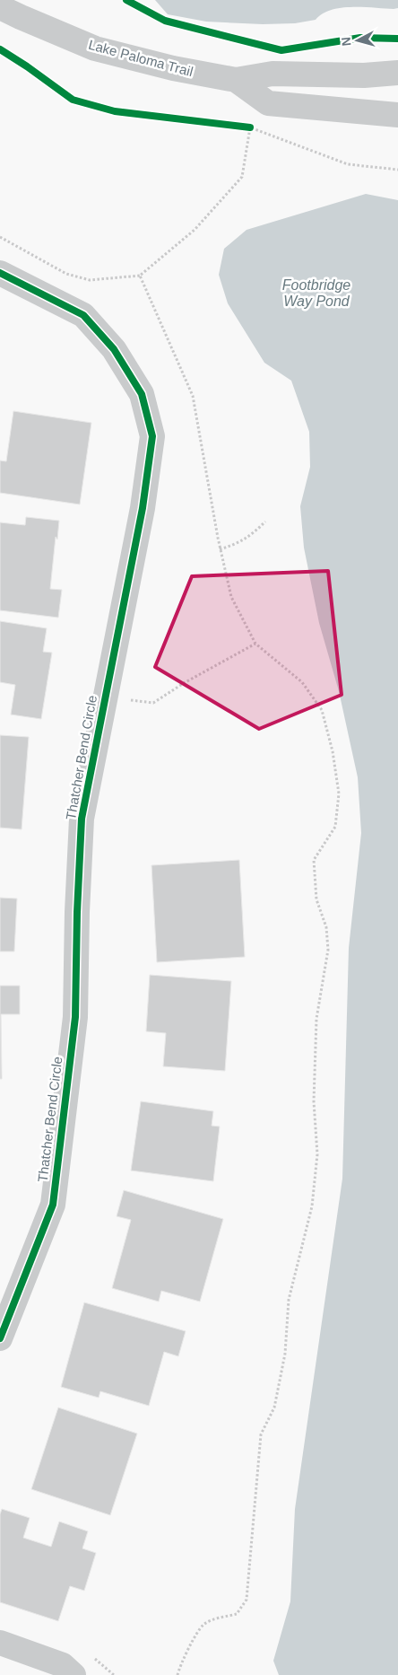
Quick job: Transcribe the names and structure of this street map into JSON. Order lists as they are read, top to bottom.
{
  "streets": {
    "street": ["Lake Paloma Trail", "Thatcher Bend Circle"]
  },
  "water": ["Footbridge Way Pond"],
  "north": "left"
}
